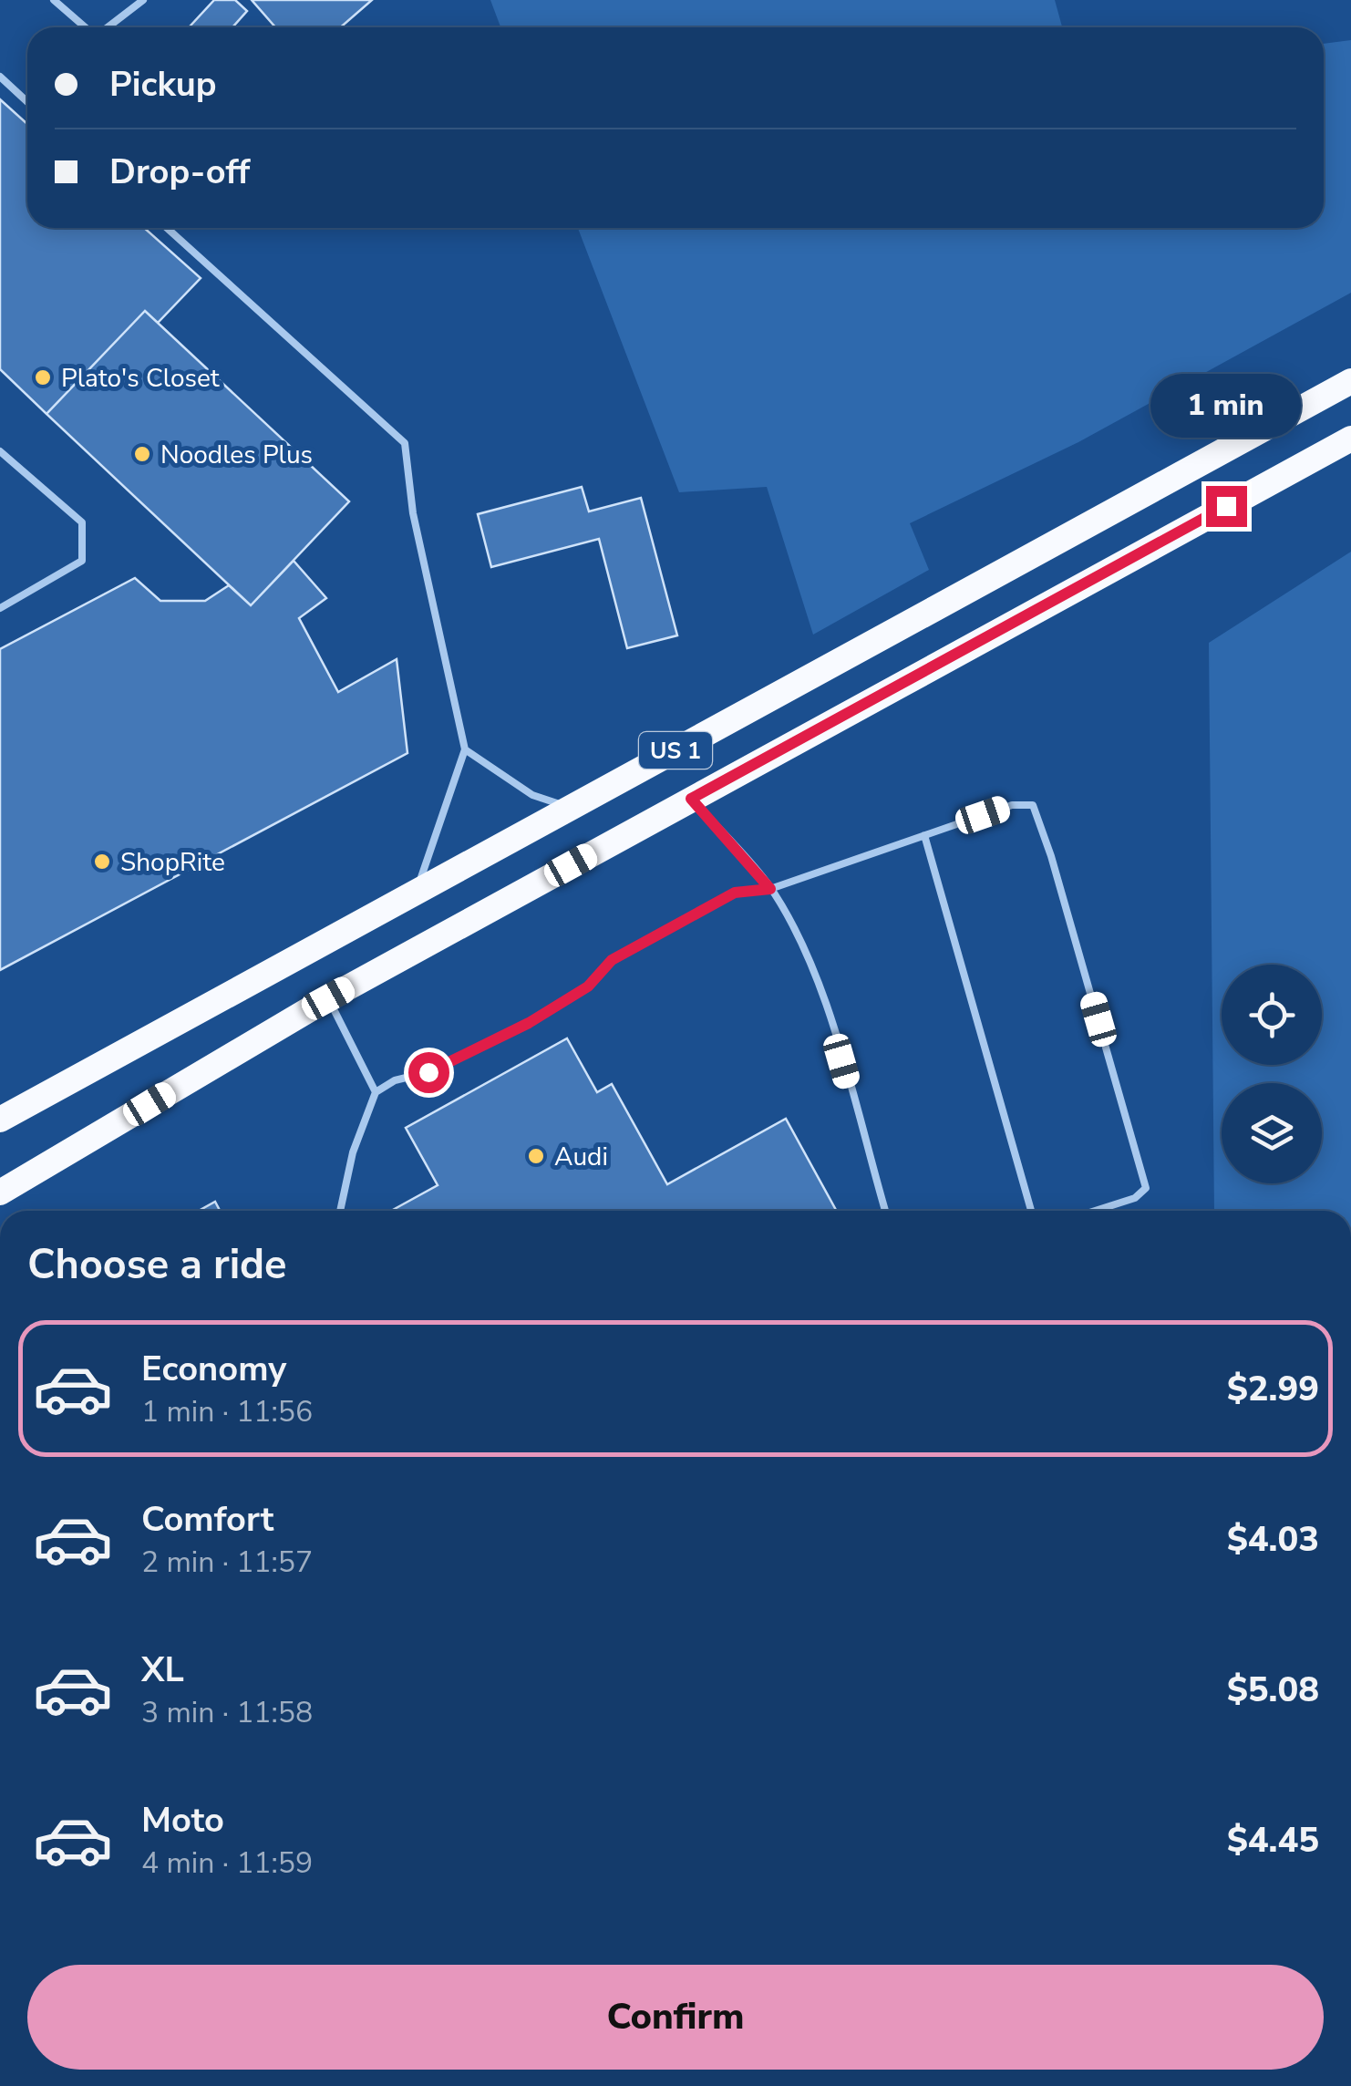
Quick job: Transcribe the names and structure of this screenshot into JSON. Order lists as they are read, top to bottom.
{
  "streets": {
    "highway": ["US 1"]
  },
  "places": [
    "Plato's Closet",
    "Noodles Plus",
    "ShopRite",
    "Audi"
  ],
  "page": {
    "banner": ["Pickup", "Drop-off"],
    "bubble": "1 min",
    "heading": "Choose a ride",
    "list": [
      {
        "name": "Economy",
        "note": "1 min · 11:56",
        "value": "$2.99"
      },
      {
        "name": "Comfort",
        "note": "2 min · 11:57",
        "value": "$4.03"
      },
      {
        "name": "XL",
        "note": "3 min · 11:58",
        "value": "$5.08"
      },
      {
        "name": "Moto",
        "note": "4 min · 11:59",
        "value": "$4.45"
      }
    ],
    "buttons": "Confirm"
  }
}
